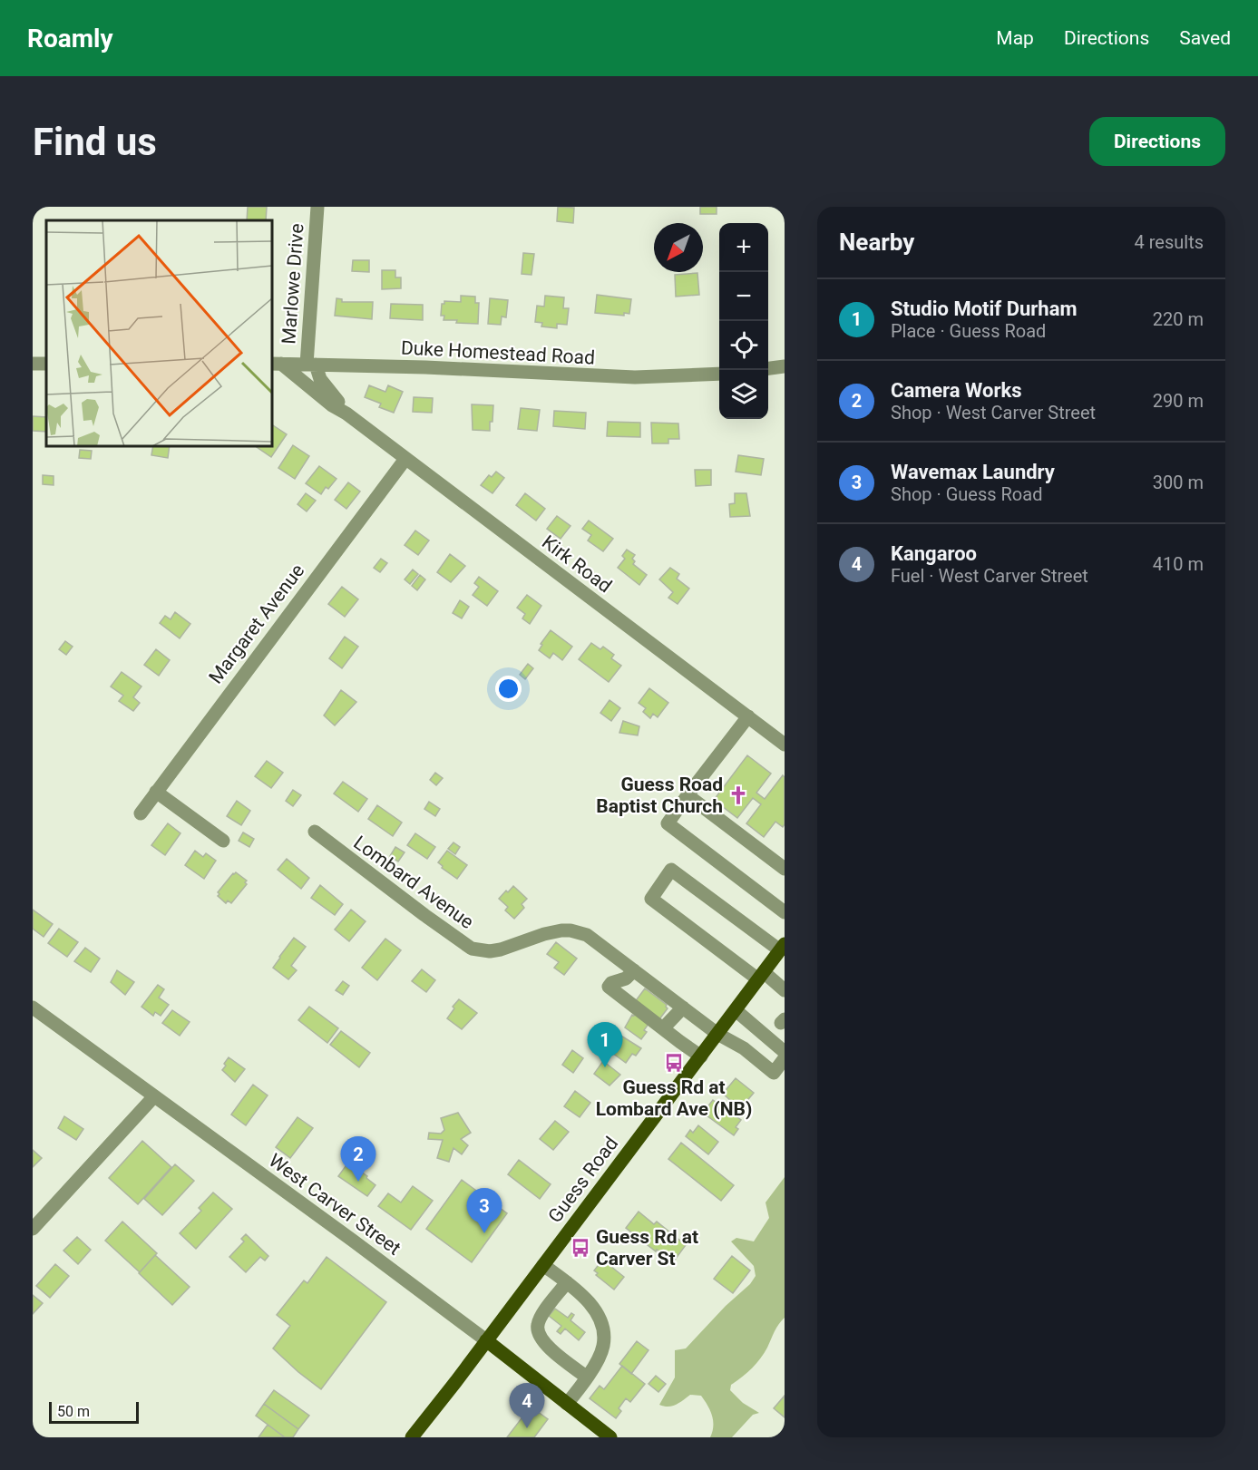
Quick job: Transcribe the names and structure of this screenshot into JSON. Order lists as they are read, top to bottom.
{
  "streets": {
    "main road": ["Guess Road", "West Carver Street"],
    "street": [
      "Marlowe Drive",
      "Duke Homestead Road",
      "Kirk Road",
      "Margaret Avenue",
      "Lombard Avenue"
    ]
  },
  "crossings": [
    ["Marlowe Drive", "Duke Homestead Road"],
    ["Marlowe Drive", "Kirk Road"],
    ["Duke Homestead Road", "Kirk Road"],
    ["Kirk Road", "Margaret Avenue"],
    ["Lombard Avenue", "Guess Road"],
    ["Guess Road", "West Carver Street"]
  ],
  "places": {
    "church": ["Guess Road Baptist Church"],
    "bus stop": ["Guess Rd at Lombard Ave (NB)", "Guess Rd at Carver St"]
  },
  "scale_bar": "50 m",
  "north": "bottom left",
  "page": {
    "header": "Roamly",
    "nav": ["Map", "Directions", "Saved"],
    "buttons": "Directions",
    "title": "Find us",
    "heading": ["Nearby", "4 results"],
    "map_buttons": ["+", "−"],
    "list": [
      {
        "mark": "1",
        "name": "Studio Motif Durham",
        "note": "Place · Guess Road",
        "value": "220 m"
      },
      {
        "mark": "2",
        "name": "Camera Works",
        "note": "Shop · West Carver Street",
        "value": "290 m"
      },
      {
        "mark": "3",
        "name": "Wavemax Laundry",
        "note": "Shop · Guess Road",
        "value": "300 m"
      },
      {
        "mark": "4",
        "name": "Kangaroo",
        "note": "Fuel · West Carver Street",
        "value": "410 m"
      }
    ],
    "pins": [
      "1",
      "2",
      "3",
      "4"
    ],
    "scale": "50 m"
  }
}
